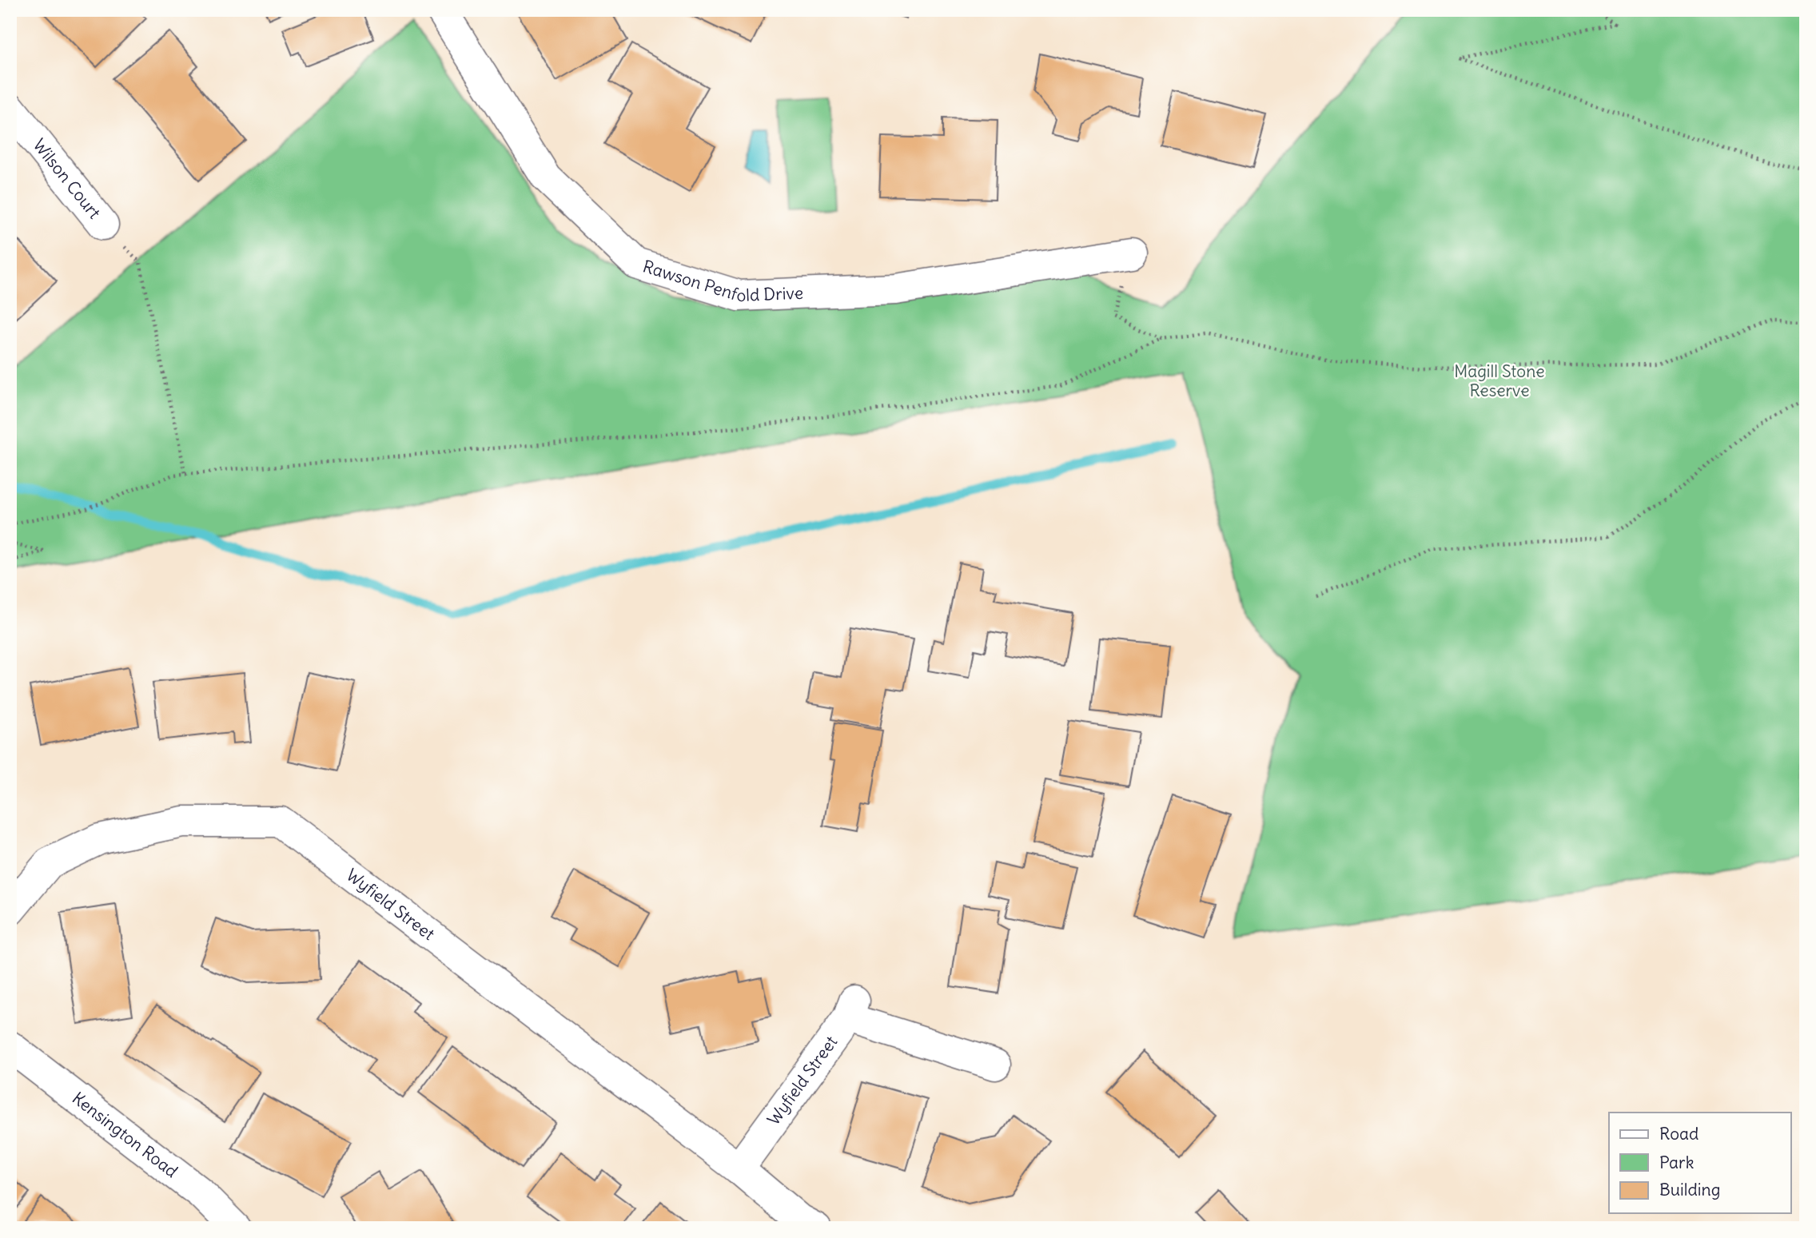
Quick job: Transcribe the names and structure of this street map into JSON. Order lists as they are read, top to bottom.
{
  "streets": {
    "street": [
      "Wilson Court",
      "Rawson Penfold Drive",
      "Wyfield Street",
      "Kensington Road"
    ]
  },
  "parks": ["Magill Stone Reserve"],
  "legend": ["Road", "Park", "Building"]
}
